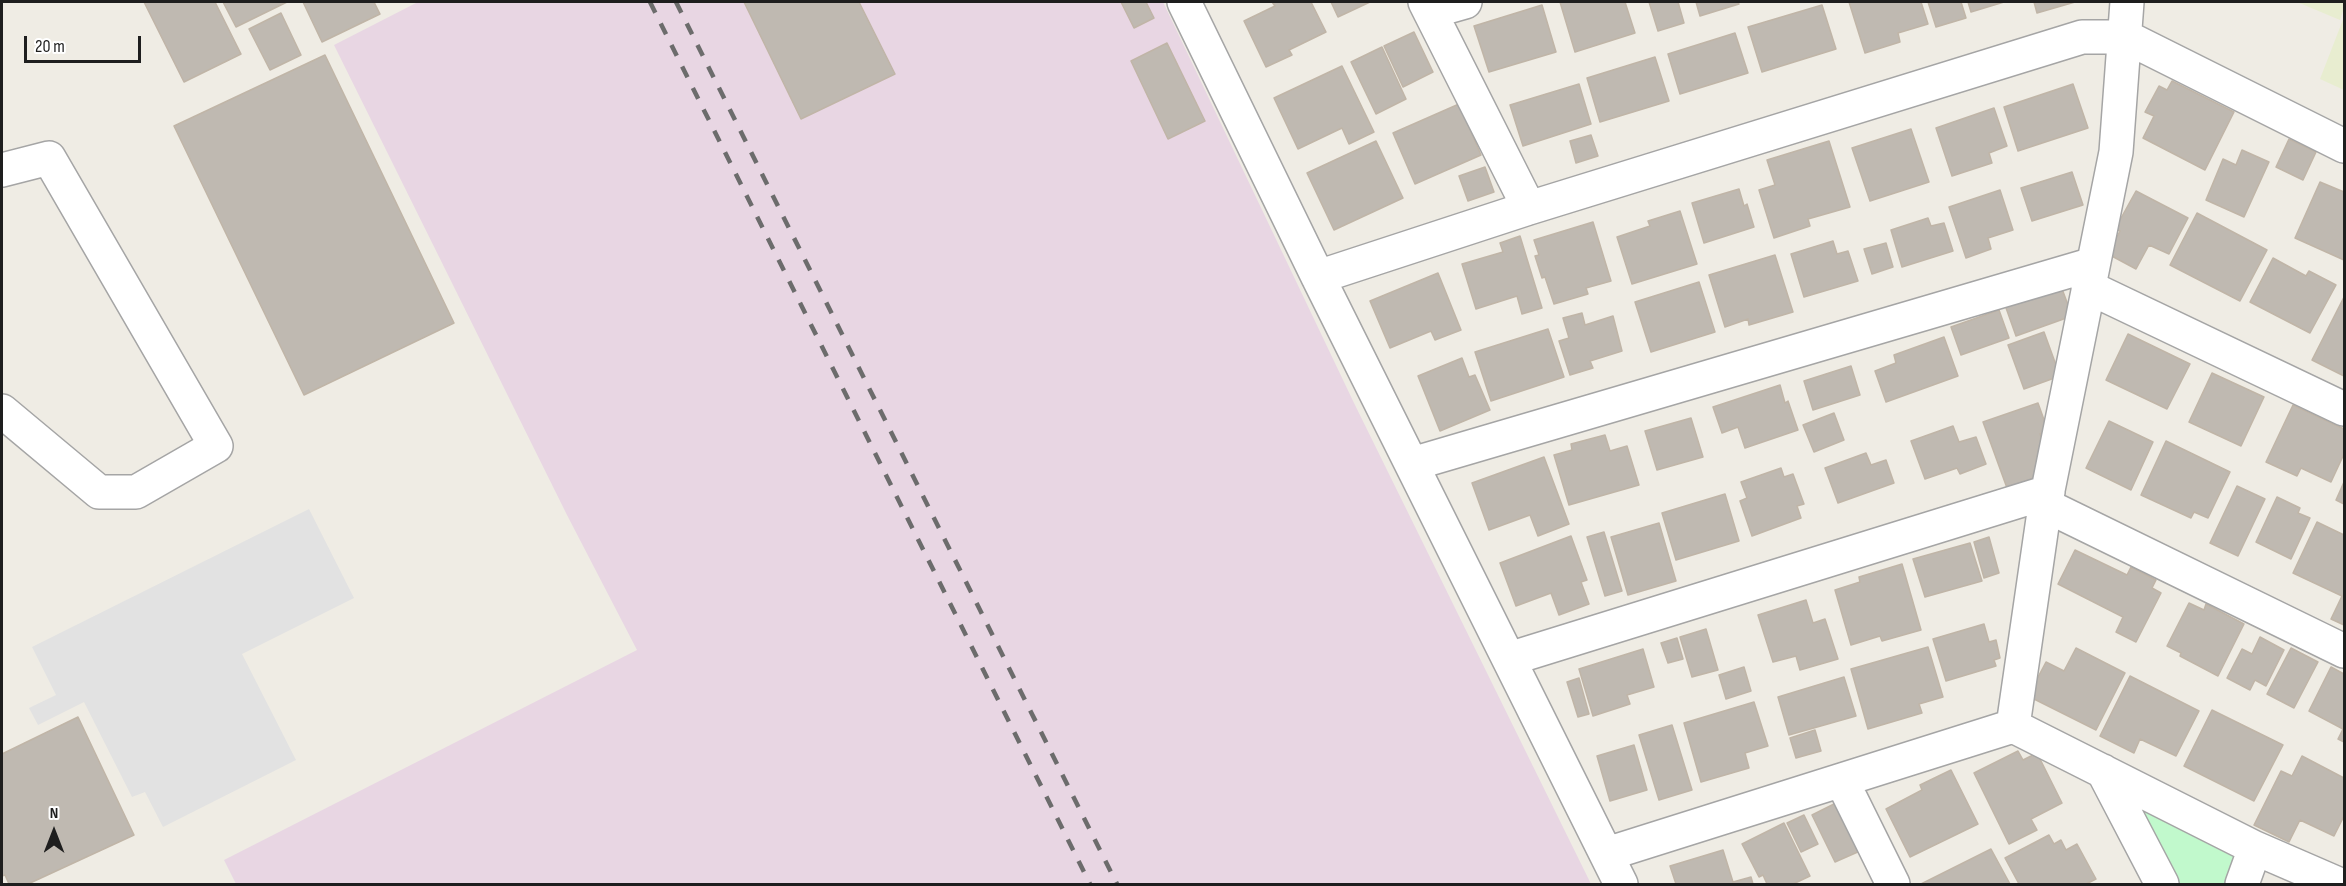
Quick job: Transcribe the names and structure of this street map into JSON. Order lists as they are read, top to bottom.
{
  "scale_bar": "20 m",
  "north": "top"
}
